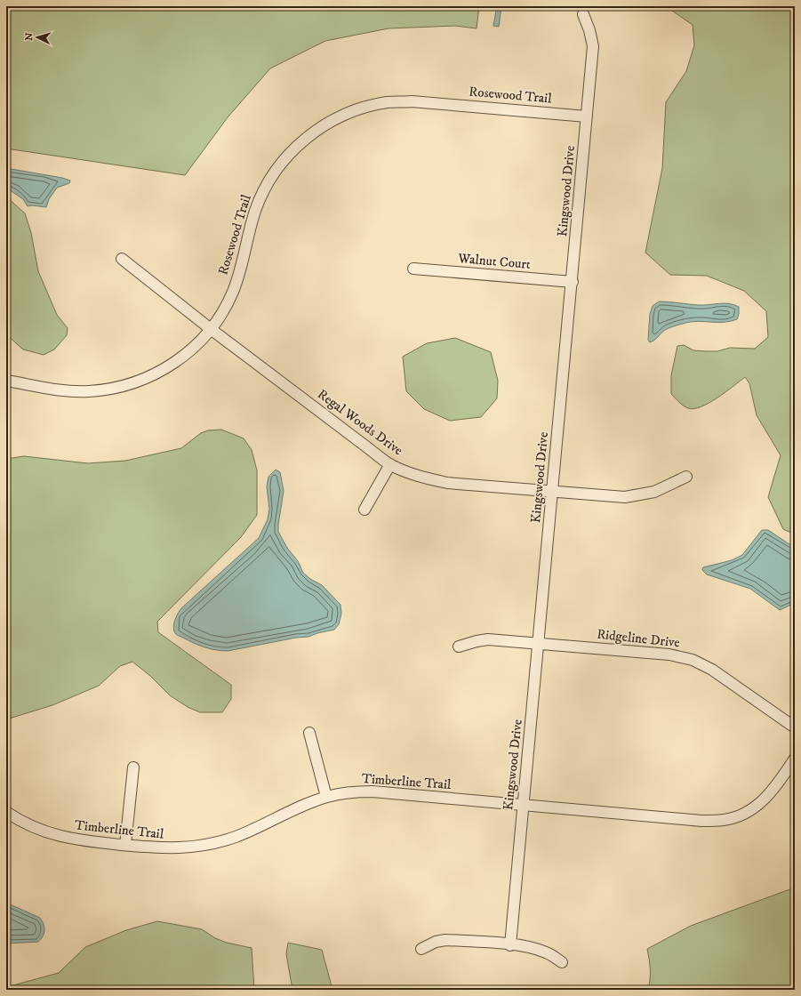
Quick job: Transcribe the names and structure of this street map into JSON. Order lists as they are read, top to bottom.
{
  "streets": {
    "street": [
      "Rosewood Trail",
      "Kingswood Drive",
      "Walnut Court",
      "Regal Woods Drive",
      "Ridgeline Drive",
      "Timberline Trail"
    ]
  },
  "crossings": [
    ["Rosewood Trail", "Kingswood Drive"],
    ["Rosewood Trail", "Regal Woods Drive"],
    ["Kingswood Drive", "Walnut Court"],
    ["Kingswood Drive", "Regal Woods Drive"],
    ["Kingswood Drive", "Ridgeline Drive"],
    ["Kingswood Drive", "Timberline Trail"]
  ],
  "north": "left"
}
